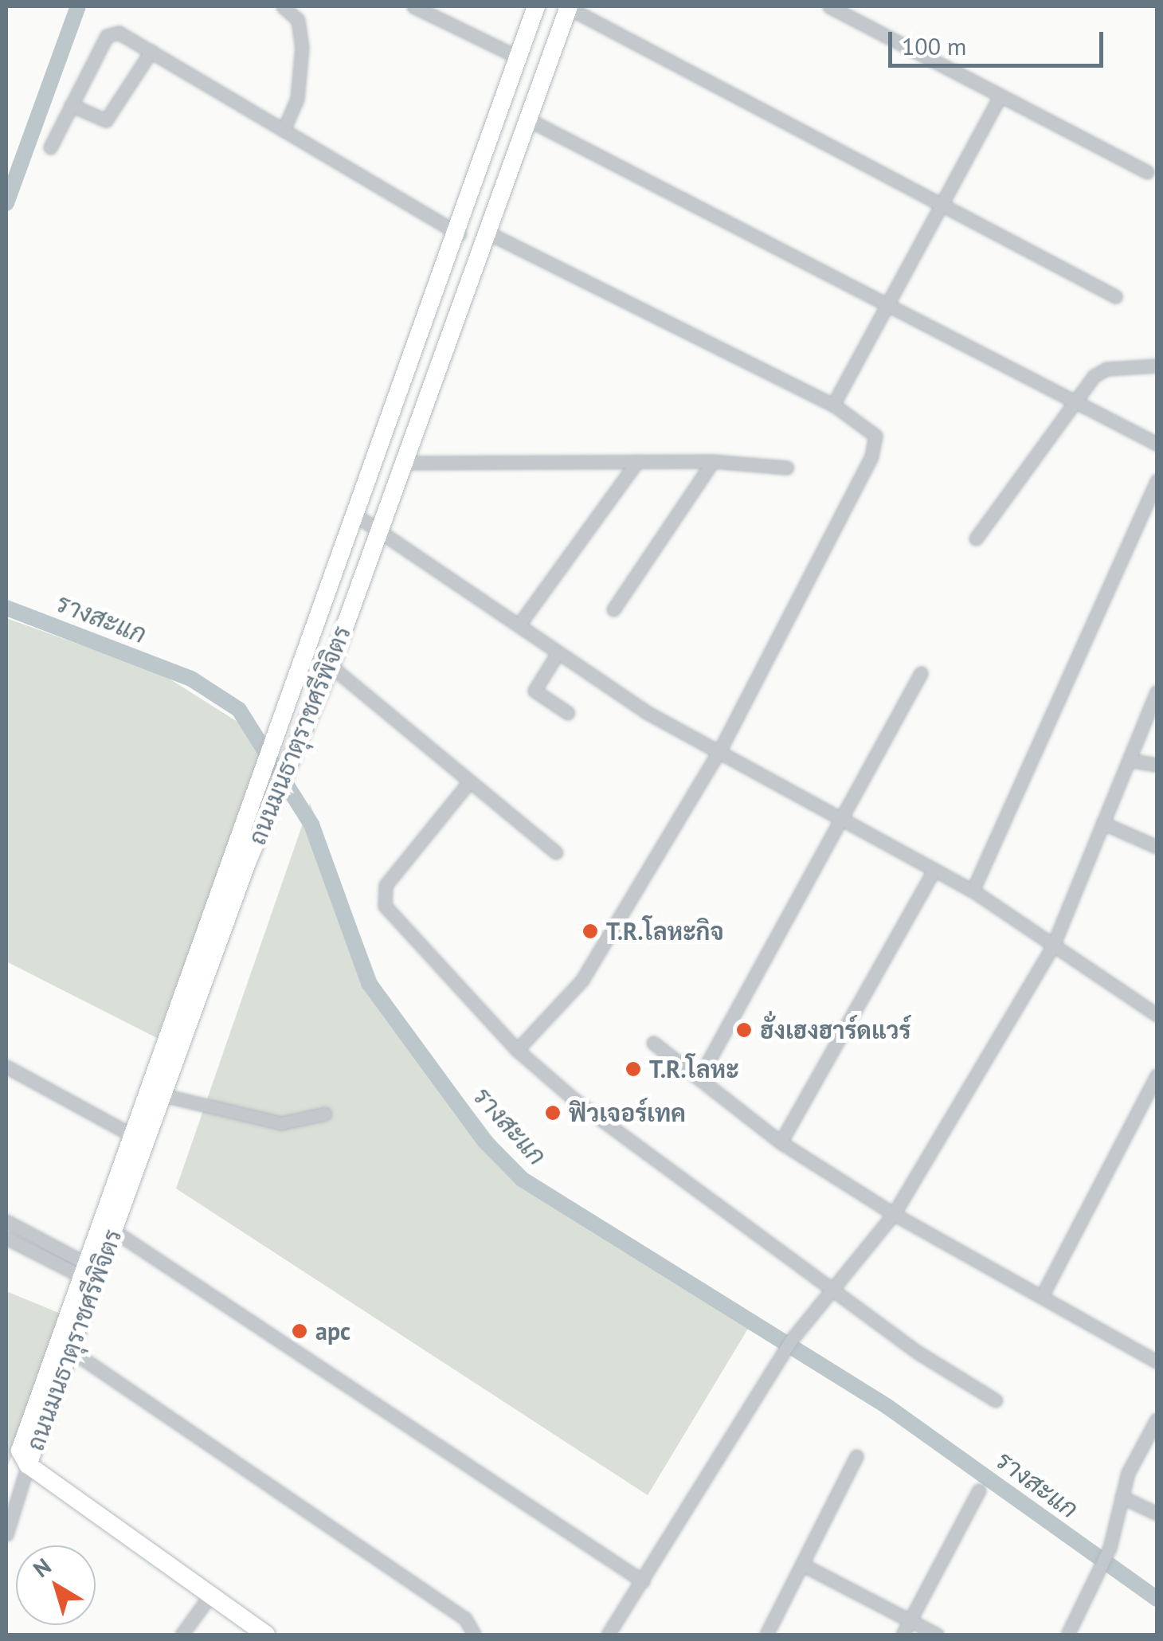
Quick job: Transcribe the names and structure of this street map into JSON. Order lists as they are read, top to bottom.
{
  "streets": {
    "street": ["ถนนมนธาตุราชศรีพิจิตร"]
  },
  "water": ["รางสะแก"],
  "places": [
    "T.R.โลหะกิจ",
    "ฮั่งเฮงฮาร์ดแวร์",
    "T.R.โลหะ",
    "ฟิวเจอร์เทค",
    "apc"
  ],
  "scale_bar": "100 m",
  "north": "top left"
}
